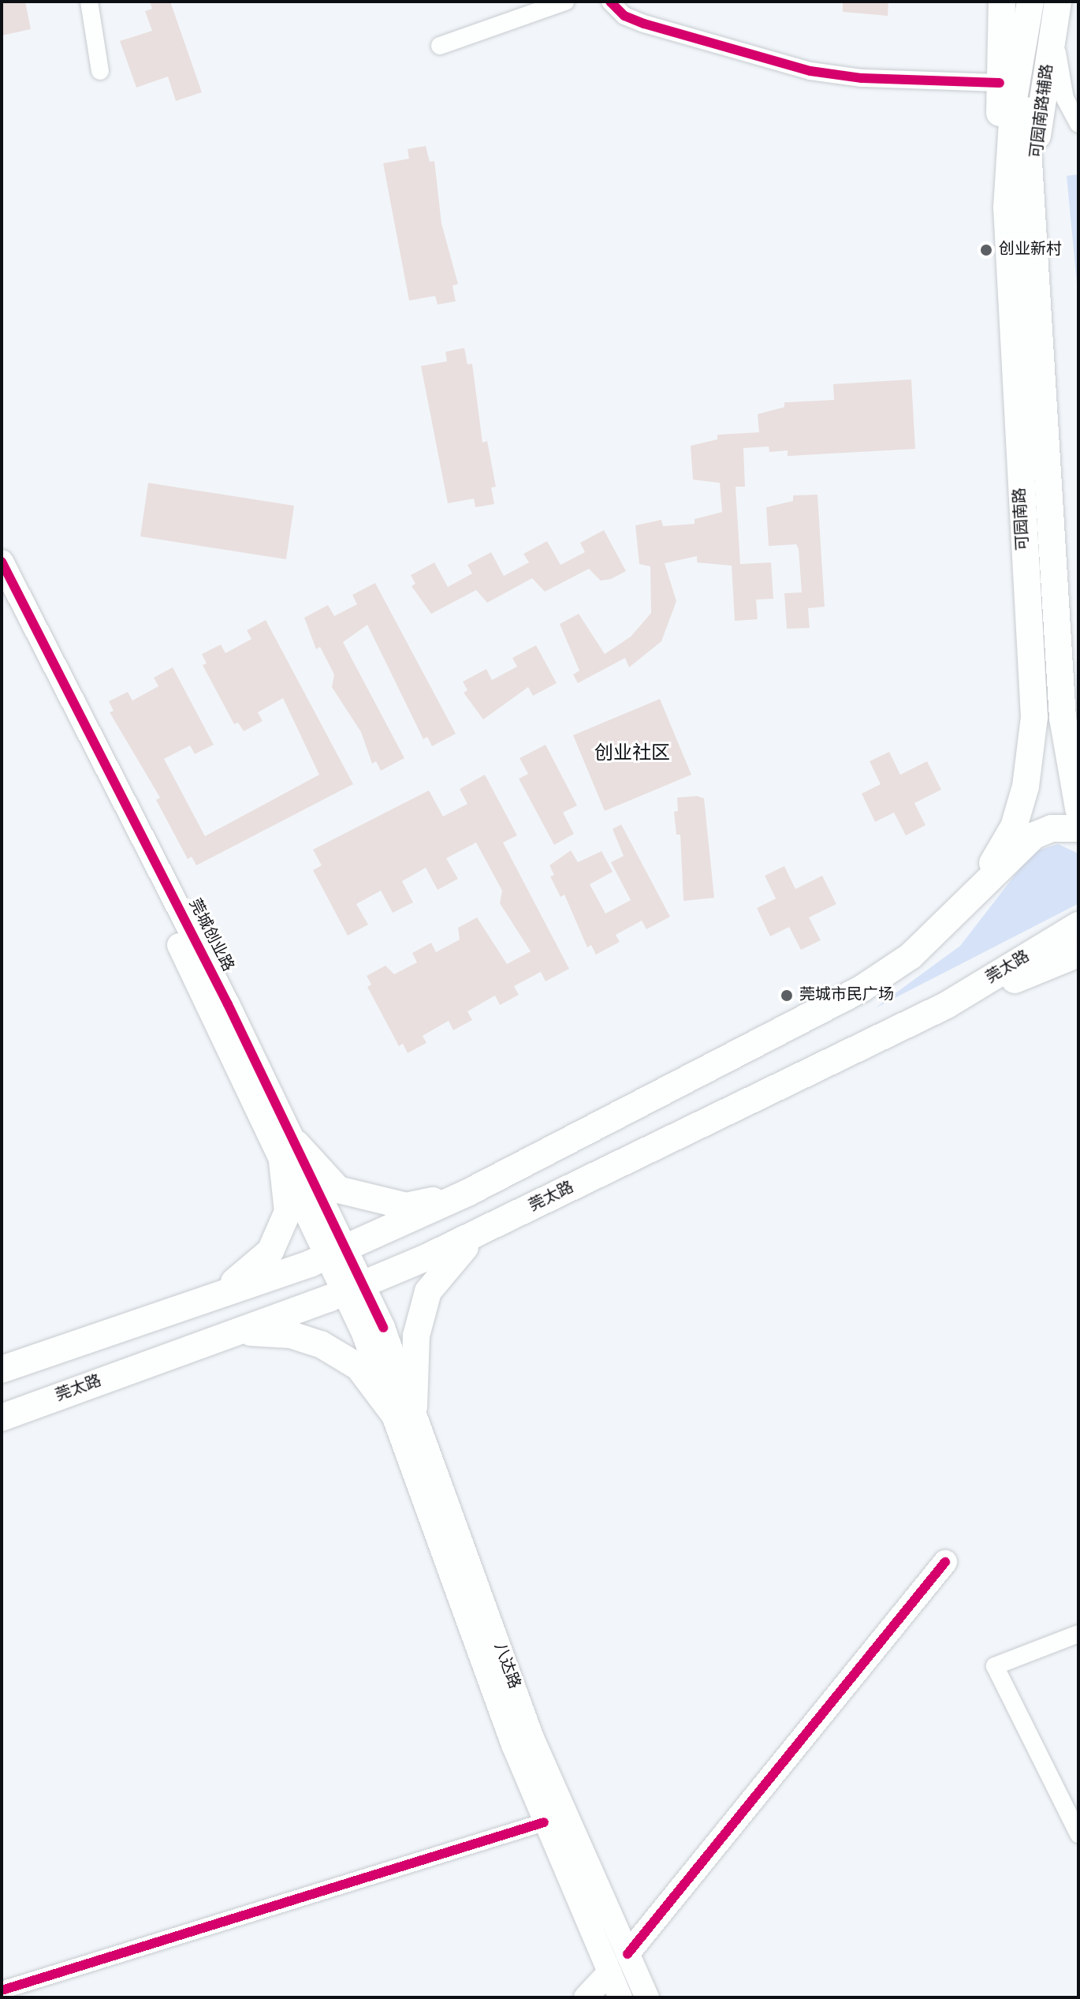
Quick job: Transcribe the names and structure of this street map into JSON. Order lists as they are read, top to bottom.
{
  "streets": {
    "main road": ["可园南路辅路", "可园南路", "莞太路"],
    "street": ["莞城创业路", "八达路"]
  },
  "crossings": [
    ["可园南路辅路", "可园南路"],
    ["莞城创业路", "莞太路"],
    ["莞城创业路", "八达路"]
  ],
  "districts": ["创业社区"],
  "places": ["创业新村", "莞城市民广场"]
}
